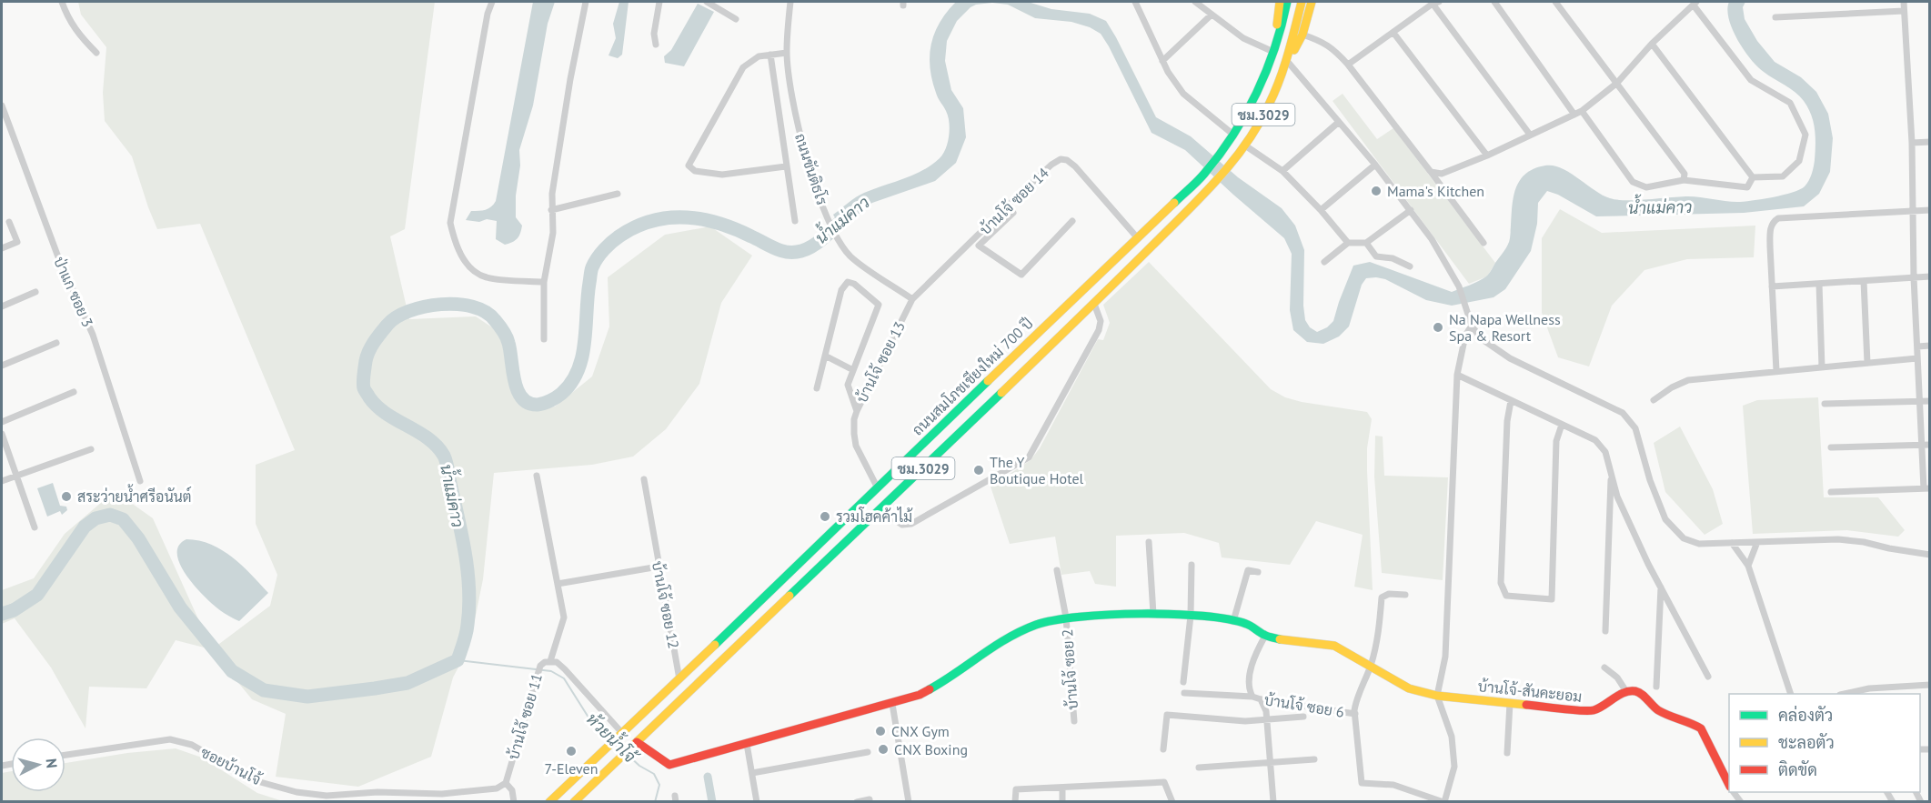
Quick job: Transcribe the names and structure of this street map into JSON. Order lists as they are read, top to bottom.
{
  "streets": {
    "main road": ["ชม.3029", "ถนนสมโภชเชียงใหม่ 700 ปี", "บ้านโจ้-สันคะยอม"],
    "street": [
      "ถนนขันติธโร",
      "บ้านโจ้ ซอย 14",
      "ป่าแก ซอย 3",
      "บ้านโจ้ ซอย 13",
      "บ้านโจ้ ซอย 12",
      "บ้านโจ้ ซอย 2",
      "บ้านโจ้ ซอย 6",
      "บ้านโจ้ ซอย 11",
      "ซอยบ้านโจ้"
    ]
  },
  "crossings": [
    ["ชม.3029", "บ้านโจ้-สันคะยอม"],
    ["ถนนขันติธโร", "บ้านโจ้ ซอย 14"],
    ["ถนนขันติธโร", "บ้านโจ้ ซอย 13"],
    ["บ้านโจ้ ซอย 14", "บ้านโจ้ ซอย 13"],
    ["บ้านโจ้ ซอย 14", "ถนนสมโภชเชียงใหม่ 700 ปี"],
    ["บ้านโจ้ ซอย 13", "ถนนสมโภชเชียงใหม่ 700 ปี"],
    ["ถนนสมโภชเชียงใหม่ 700 ปี", "บ้านโจ้ ซอย 12"],
    ["ถนนสมโภชเชียงใหม่ 700 ปี", "บ้านโจ้ ซอย 11"],
    ["บ้านโจ้ ซอย 2", "บ้านโจ้-สันคะยอม"],
    ["บ้านโจ้-สันคะยอม", "บ้านโจ้ ซอย 6"],
    ["บ้านโจ้ ซอย 11", "ซอยบ้านโจ้"]
  ],
  "water": ["น้ำแม่คาว", "ห้วยน้ำโจ้"],
  "places": [
    "Mama's Kitchen",
    "Na Napa Wellness Spa & Resort",
    "The Y Boutique Hotel",
    "สระว่ายน้ำศรีอนันต์",
    "รวมโฮคค้าไม้",
    "CNX Gym",
    "CNX Boxing",
    "7-Eleven"
  ],
  "legend": ["คล่องตัว", "ชะลอตัว", "ติดขัด"],
  "north": "right"
}
